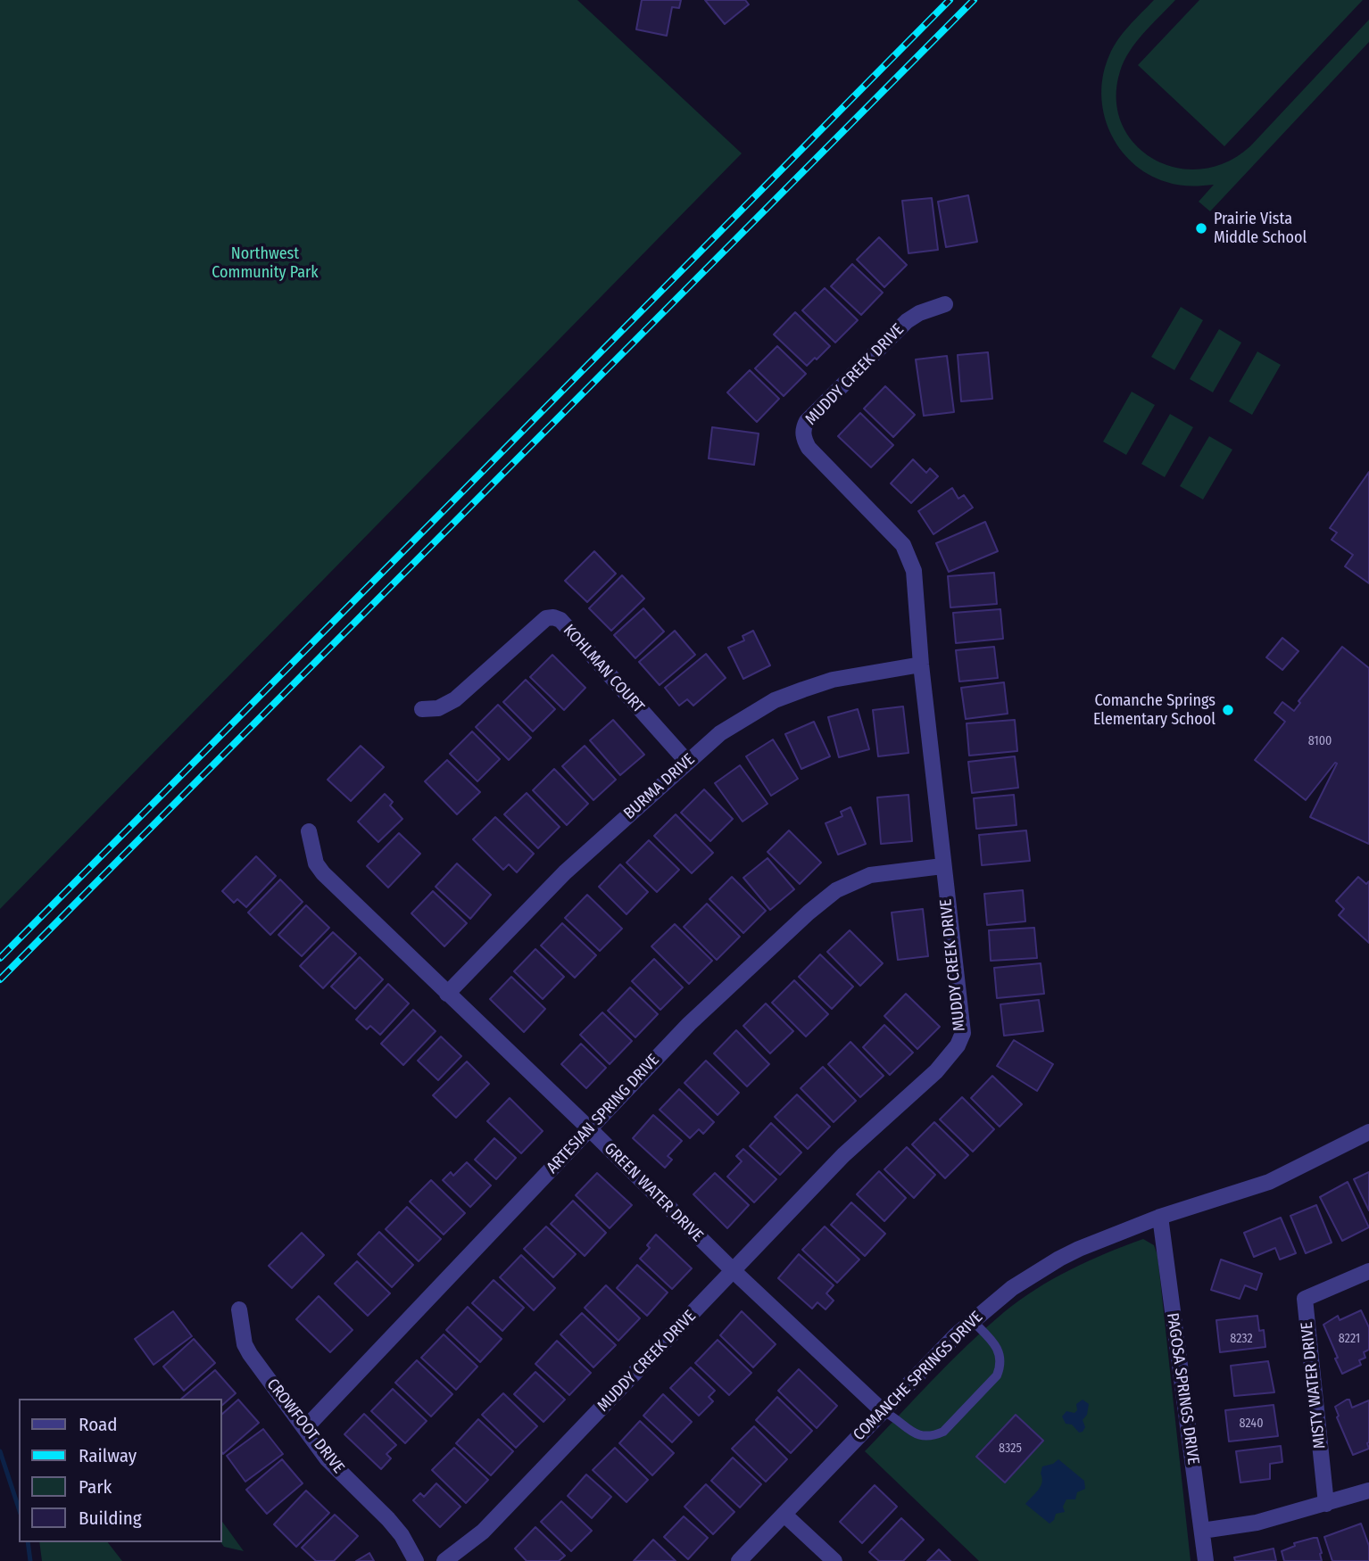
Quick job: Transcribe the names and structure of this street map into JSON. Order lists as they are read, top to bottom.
{
  "streets": {
    "street": [
      "MUDDY CREEK DRIVE",
      "KOHLMAN COURT",
      "BURMA DRIVE",
      "ARTESIAN SPRING DRIVE",
      "GREEN WATER DRIVE",
      "COMANCHE SPRINGS DRIVE",
      "MISTY WATER DRIVE",
      "PAGOSA SPRINGS DRIVE",
      "CROWFOOT DRIVE"
    ]
  },
  "crossings": [
    ["MUDDY CREEK DRIVE", "BURMA DRIVE"],
    ["MUDDY CREEK DRIVE", "ARTESIAN SPRING DRIVE"],
    ["MUDDY CREEK DRIVE", "GREEN WATER DRIVE"],
    ["KOHLMAN COURT", "BURMA DRIVE"],
    ["BURMA DRIVE", "GREEN WATER DRIVE"],
    ["ARTESIAN SPRING DRIVE", "GREEN WATER DRIVE"],
    ["ARTESIAN SPRING DRIVE", "CROWFOOT DRIVE"],
    ["GREEN WATER DRIVE", "COMANCHE SPRINGS DRIVE"],
    ["COMANCHE SPRINGS DRIVE", "PAGOSA SPRINGS DRIVE"]
  ],
  "parks": ["Northwest Community Park"],
  "places": ["Prairie Vista Middle School", "Comanche Springs Elementary School"],
  "house_numbers": [
    "8100",
    "8232",
    "8221",
    "8240",
    "8325"
  ],
  "legend": [
    "Road",
    "Railway",
    "Park",
    "Building"
  ]
}
